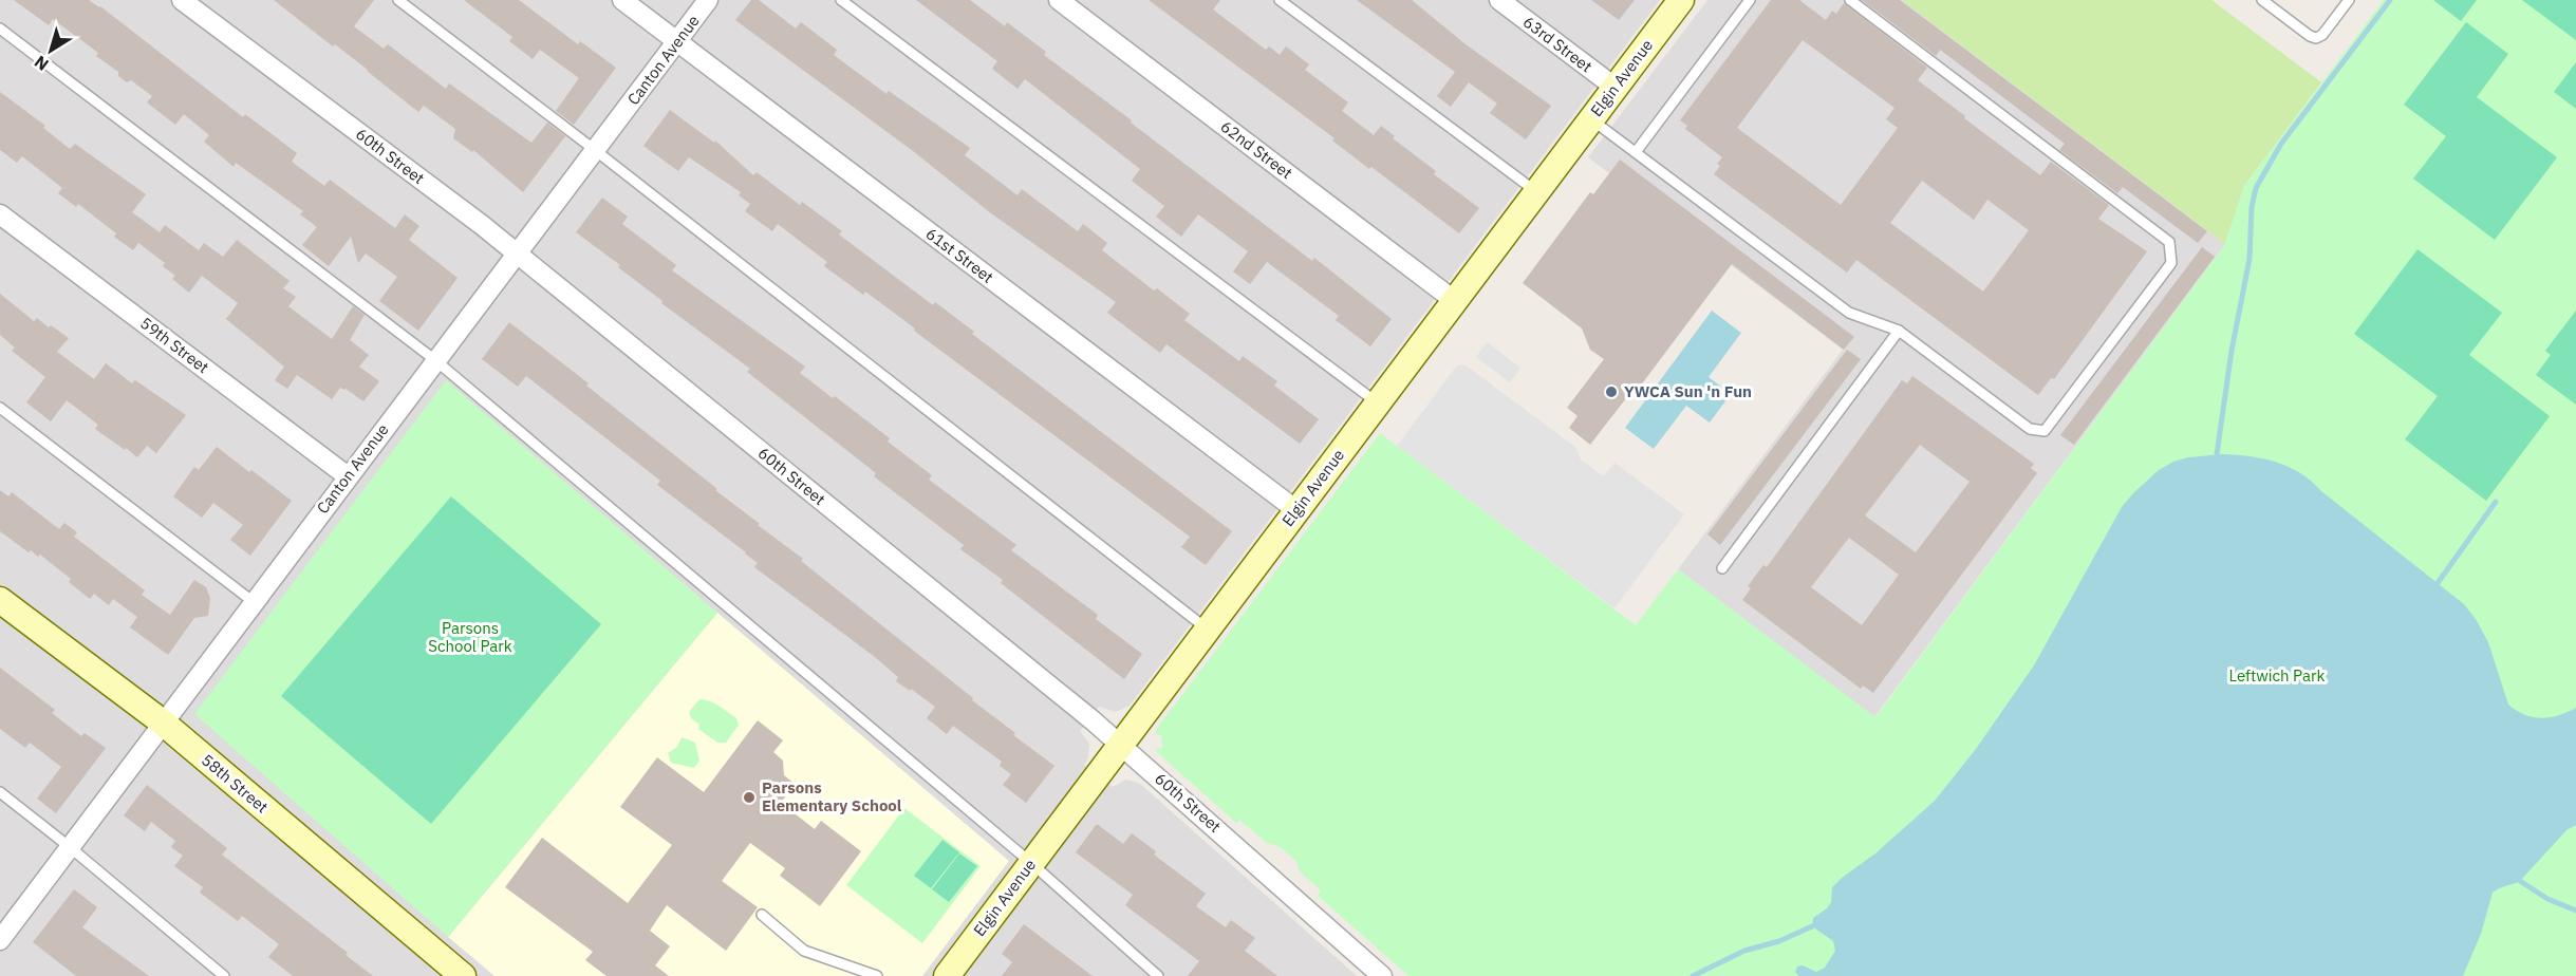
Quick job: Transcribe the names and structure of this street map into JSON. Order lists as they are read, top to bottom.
{
  "streets": {
    "street": [
      "63rd Street",
      "Canton Avenue",
      "Elgin Avenue",
      "62nd Street",
      "60th Street",
      "61st Street",
      "59th Street",
      "58th Street"
    ]
  },
  "crossings": [
    ["63rd Street", "Elgin Avenue"],
    ["Canton Avenue", "60th Street"],
    ["Canton Avenue", "61st Street"],
    ["Canton Avenue", "59th Street"],
    ["Canton Avenue", "58th Street"],
    ["Elgin Avenue", "62nd Street"],
    ["Elgin Avenue", "60th Street"],
    ["Elgin Avenue", "61st Street"]
  ],
  "parks": ["Parsons School Park", "Leftwich Park"],
  "places": ["YWCA Sun 'n Fun", "Parsons Elementary School"],
  "north": "bottom left"
}
